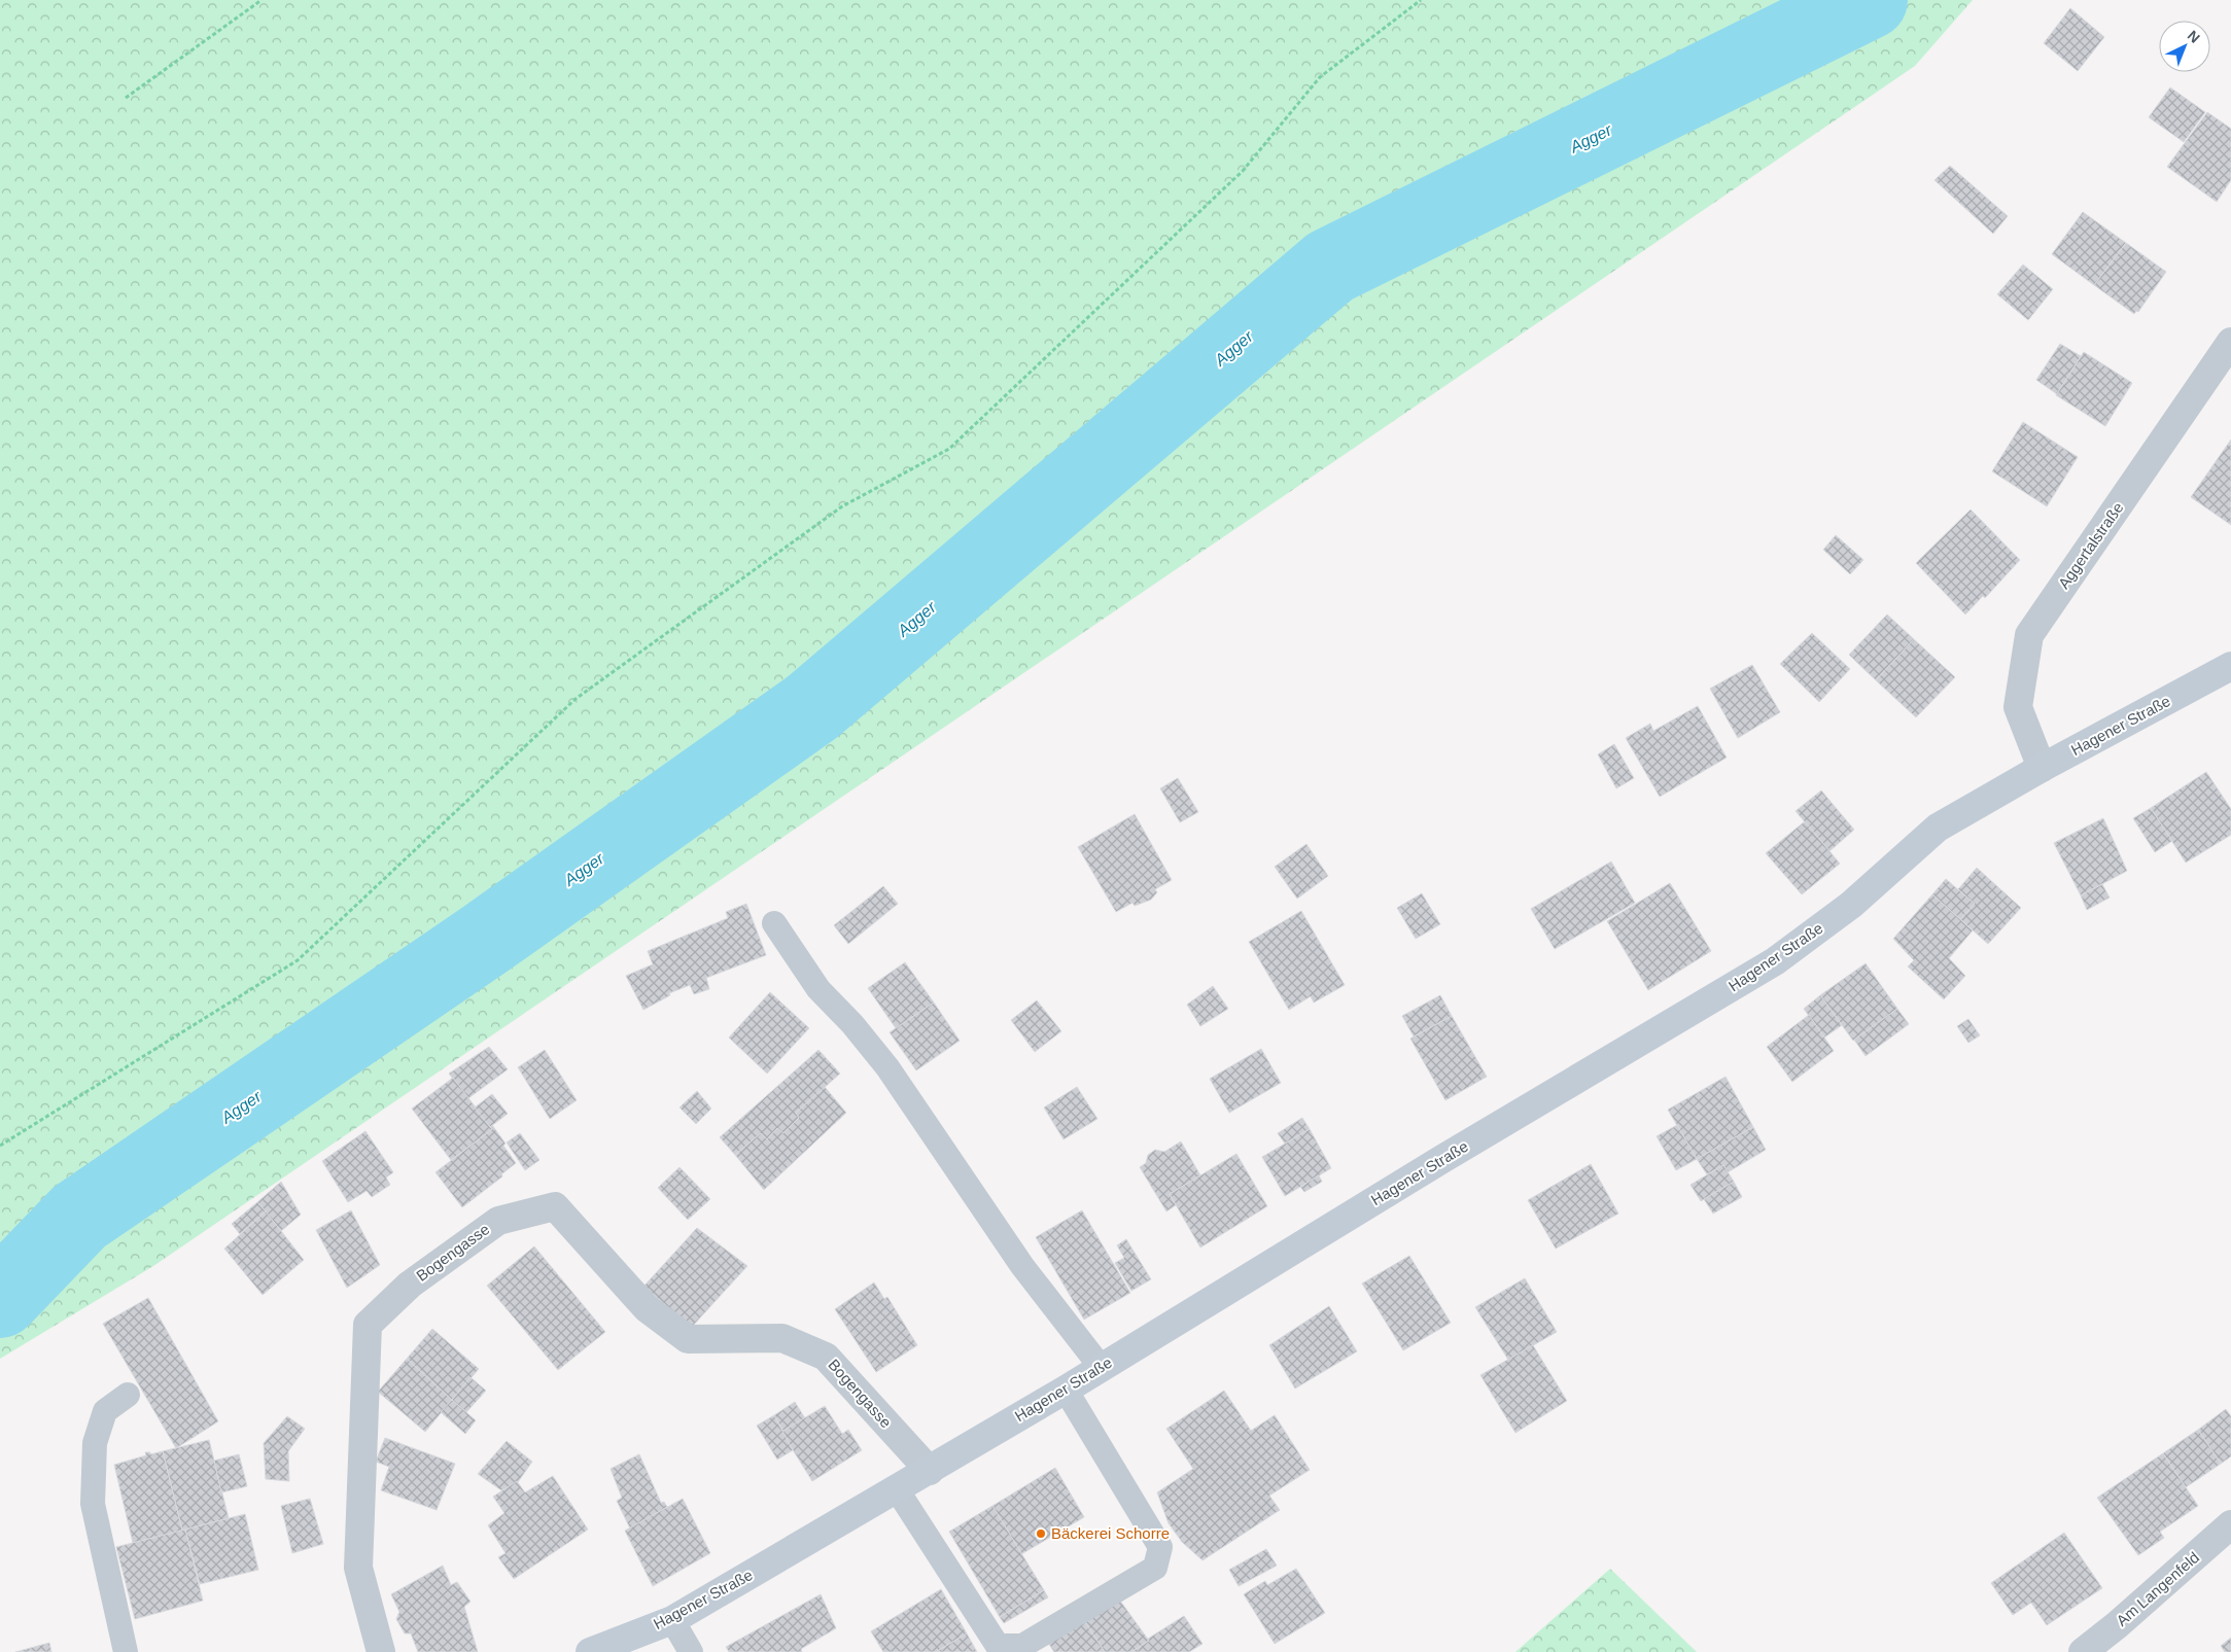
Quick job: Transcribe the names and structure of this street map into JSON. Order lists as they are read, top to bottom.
{
  "streets": {
    "main road": ["Hagener Straße"],
    "street": ["Aggertalstraße", "Bogengasse", "Am Langenfeld"]
  },
  "crossings": [
    ["Aggertalstraße", "Hagener Straße"],
    ["Hagener Straße", "Bogengasse"]
  ],
  "water": ["Agger"],
  "places": ["Bäckerei Schorre"],
  "north": "top right"
}
